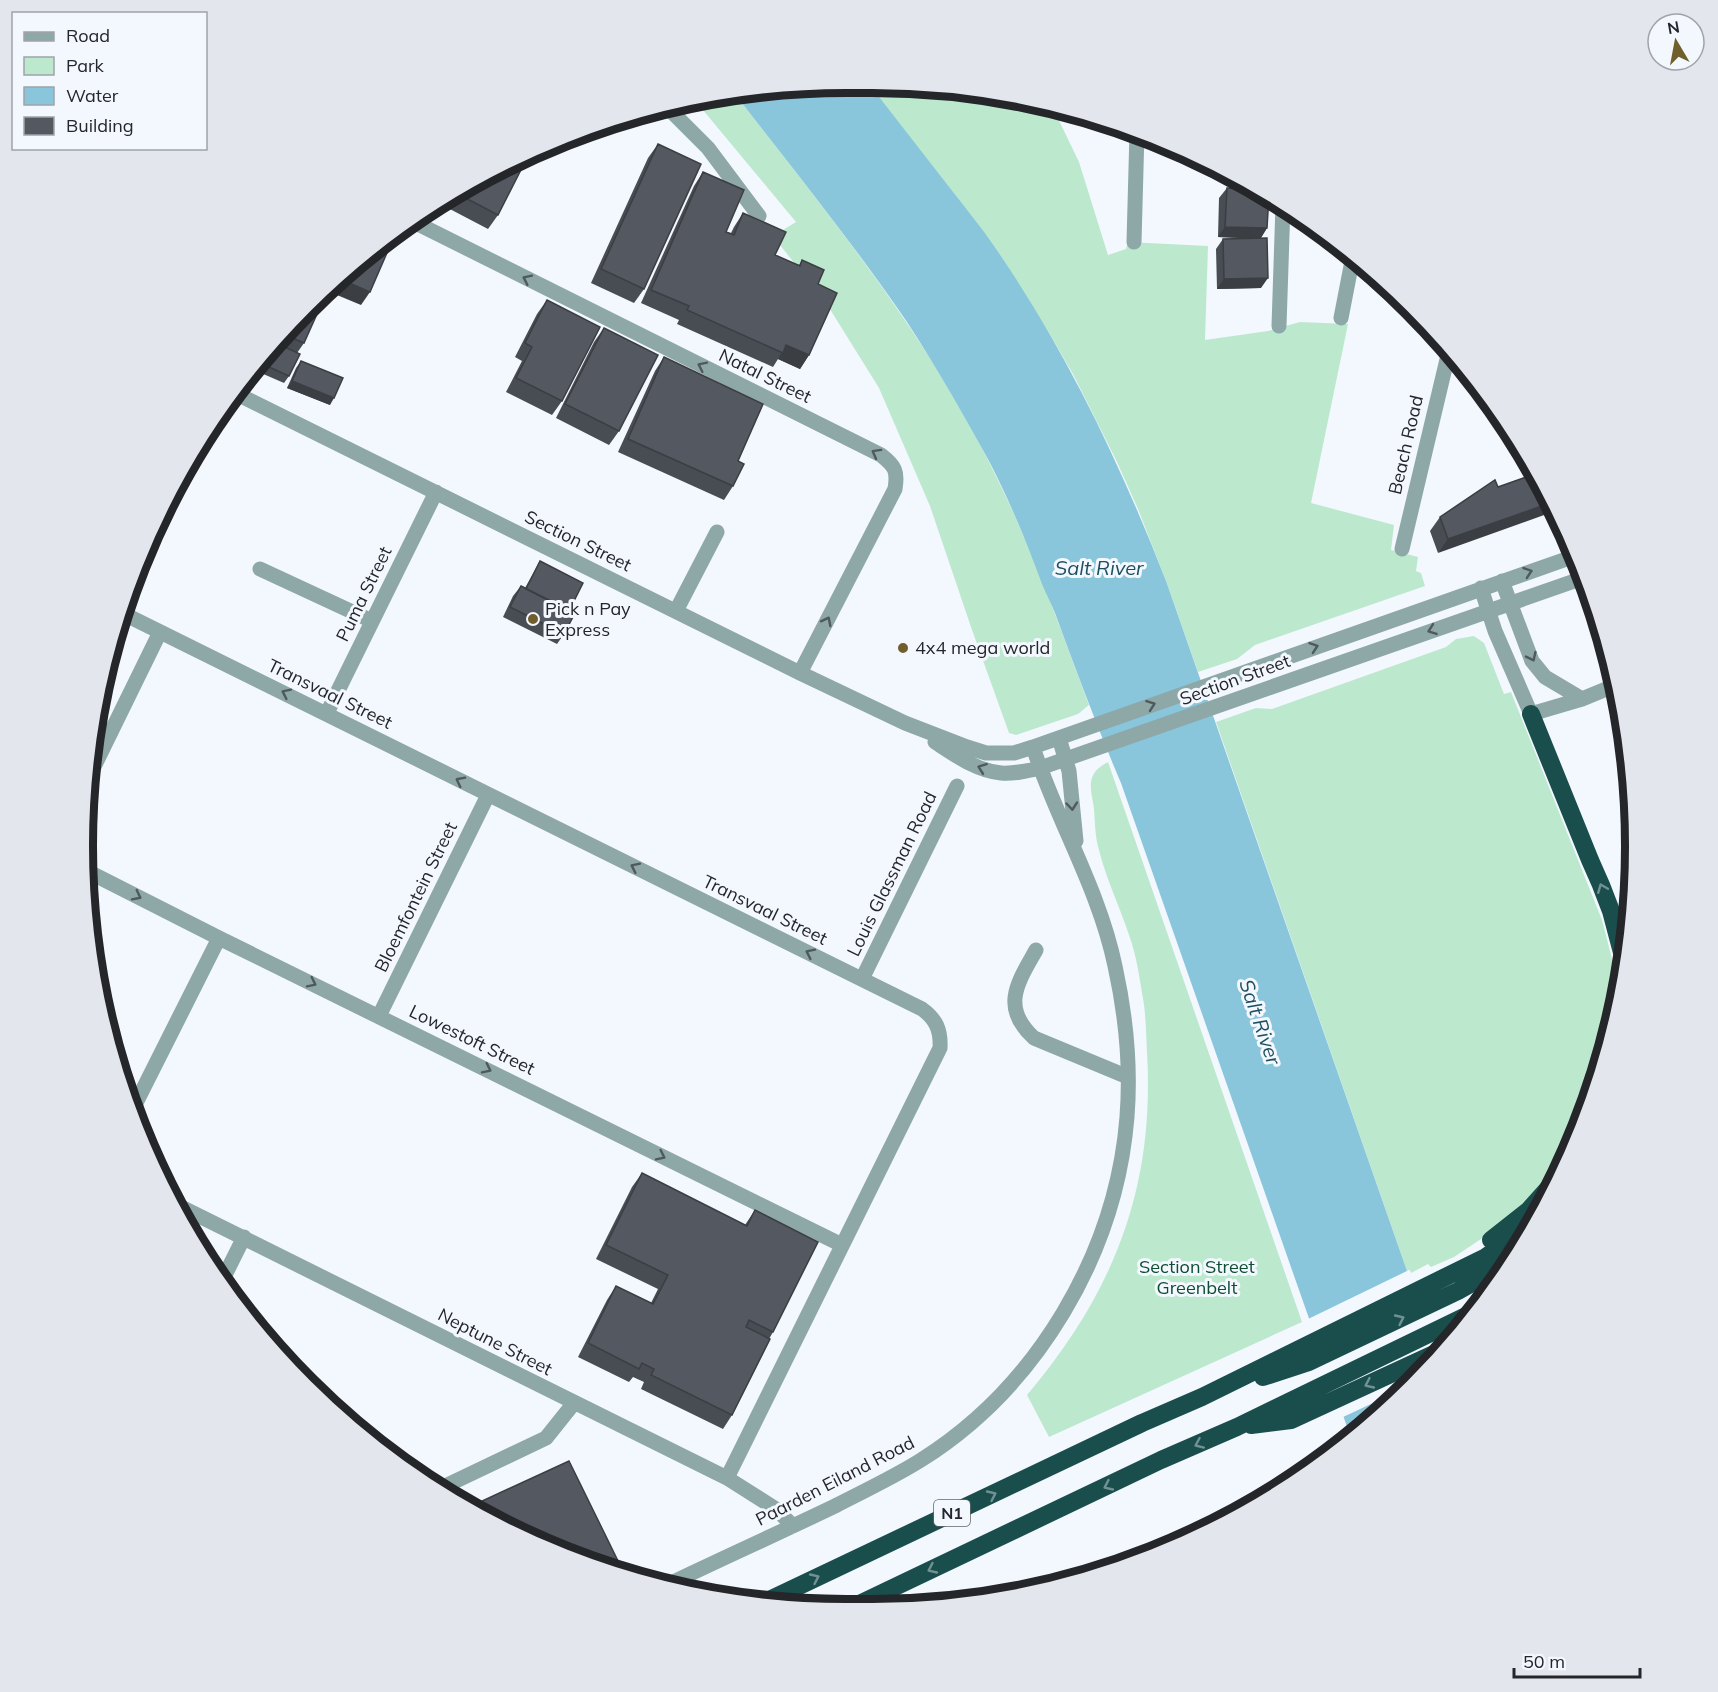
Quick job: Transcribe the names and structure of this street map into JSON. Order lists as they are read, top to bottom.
{
  "streets": {
    "highway": ["N1"],
    "street": [
      "Natal Street",
      "Beach Road",
      "Section Street",
      "Puma Street",
      "Transvaal Street",
      "Louis Glassman Road",
      "Bloemfontein Street",
      "Lowestoft Street",
      "Neptune Street",
      "Paarden Eiland Road"
    ]
  },
  "crossings": [
    ["Natal Street", "Section Street"],
    ["Section Street", "Puma Street"],
    ["Section Street", "Paarden Eiland Road"],
    ["Puma Street", "Transvaal Street"],
    ["Transvaal Street", "Louis Glassman Road"],
    ["Transvaal Street", "Bloemfontein Street"],
    ["Transvaal Street", "Lowestoft Street"],
    ["Transvaal Street", "Neptune Street"],
    ["Bloemfontein Street", "Lowestoft Street"],
    ["Neptune Street", "Paarden Eiland Road"]
  ],
  "one_way": ["Transvaal Street", "Lowestoft Street"],
  "water": ["Salt River"],
  "parks": ["Section Street Greenbelt"],
  "places": ["Pick n Pay Express", "4x4 mega world"],
  "legend": [
    "Road",
    "Park",
    "Water",
    "Building"
  ],
  "scale_bar": "50 m",
  "north": "top"
}
